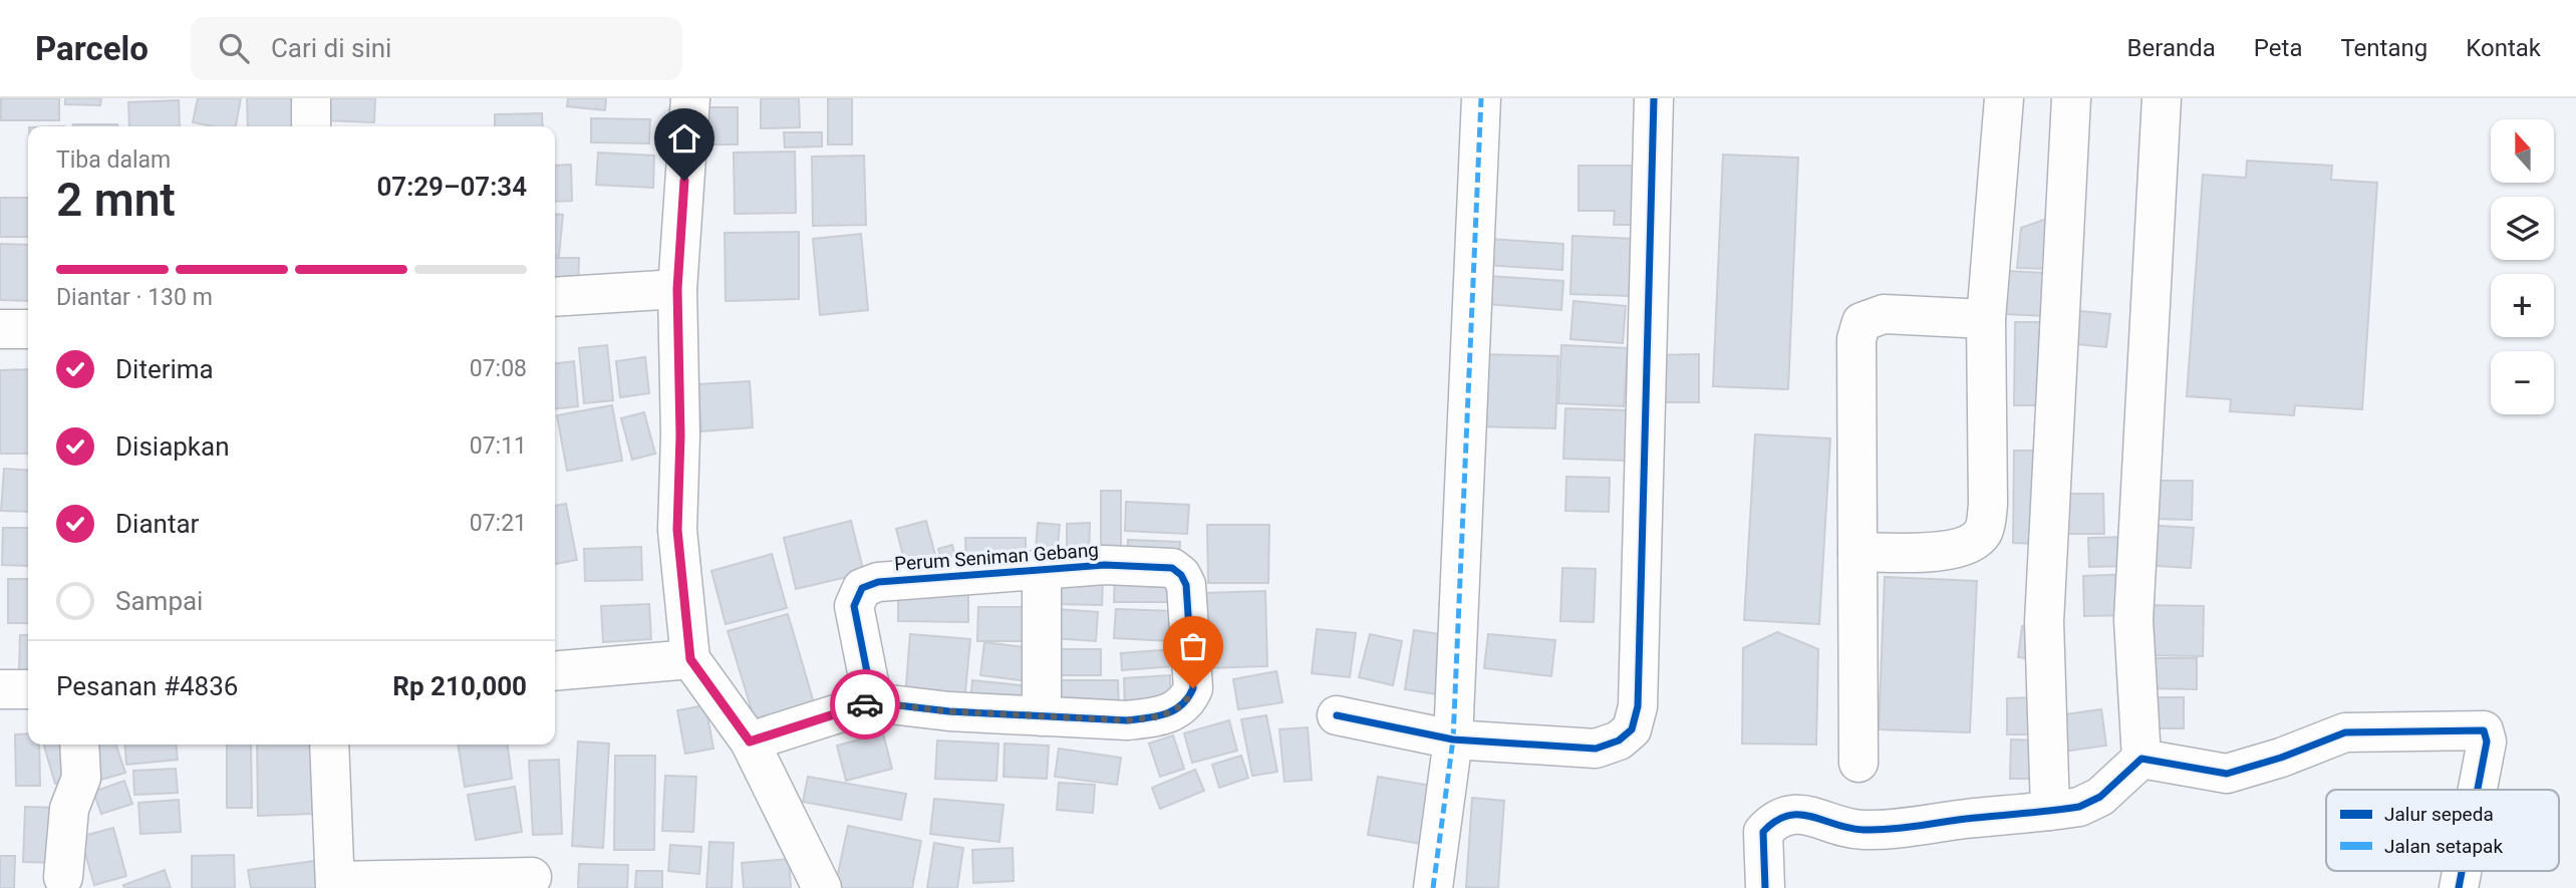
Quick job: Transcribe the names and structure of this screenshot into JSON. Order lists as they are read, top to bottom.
{
  "streets": {
    "street": ["Perum Seniman Gebang"]
  },
  "legend": ["Jalur sepeda", "Jalan setapak"],
  "north": "top",
  "page": {
    "header": "Parcelo",
    "search": "Cari di sini",
    "nav": [
      "Beranda",
      "Peta",
      "Tentang",
      "Kontak"
    ],
    "map_buttons": ["+", "−"],
    "heading": ["2 mnt", "Tiba dalam", "07:29–07:34"],
    "panel": ["Pesanan #4836", "Rp 210,000"],
    "bar": "Diantar · 130 m",
    "list": [
      ["Diterima", "07:08"],
      ["Disiapkan", "07:11"],
      ["Diantar", "07:21"],
      "Sampai"
    ]
  }
}
